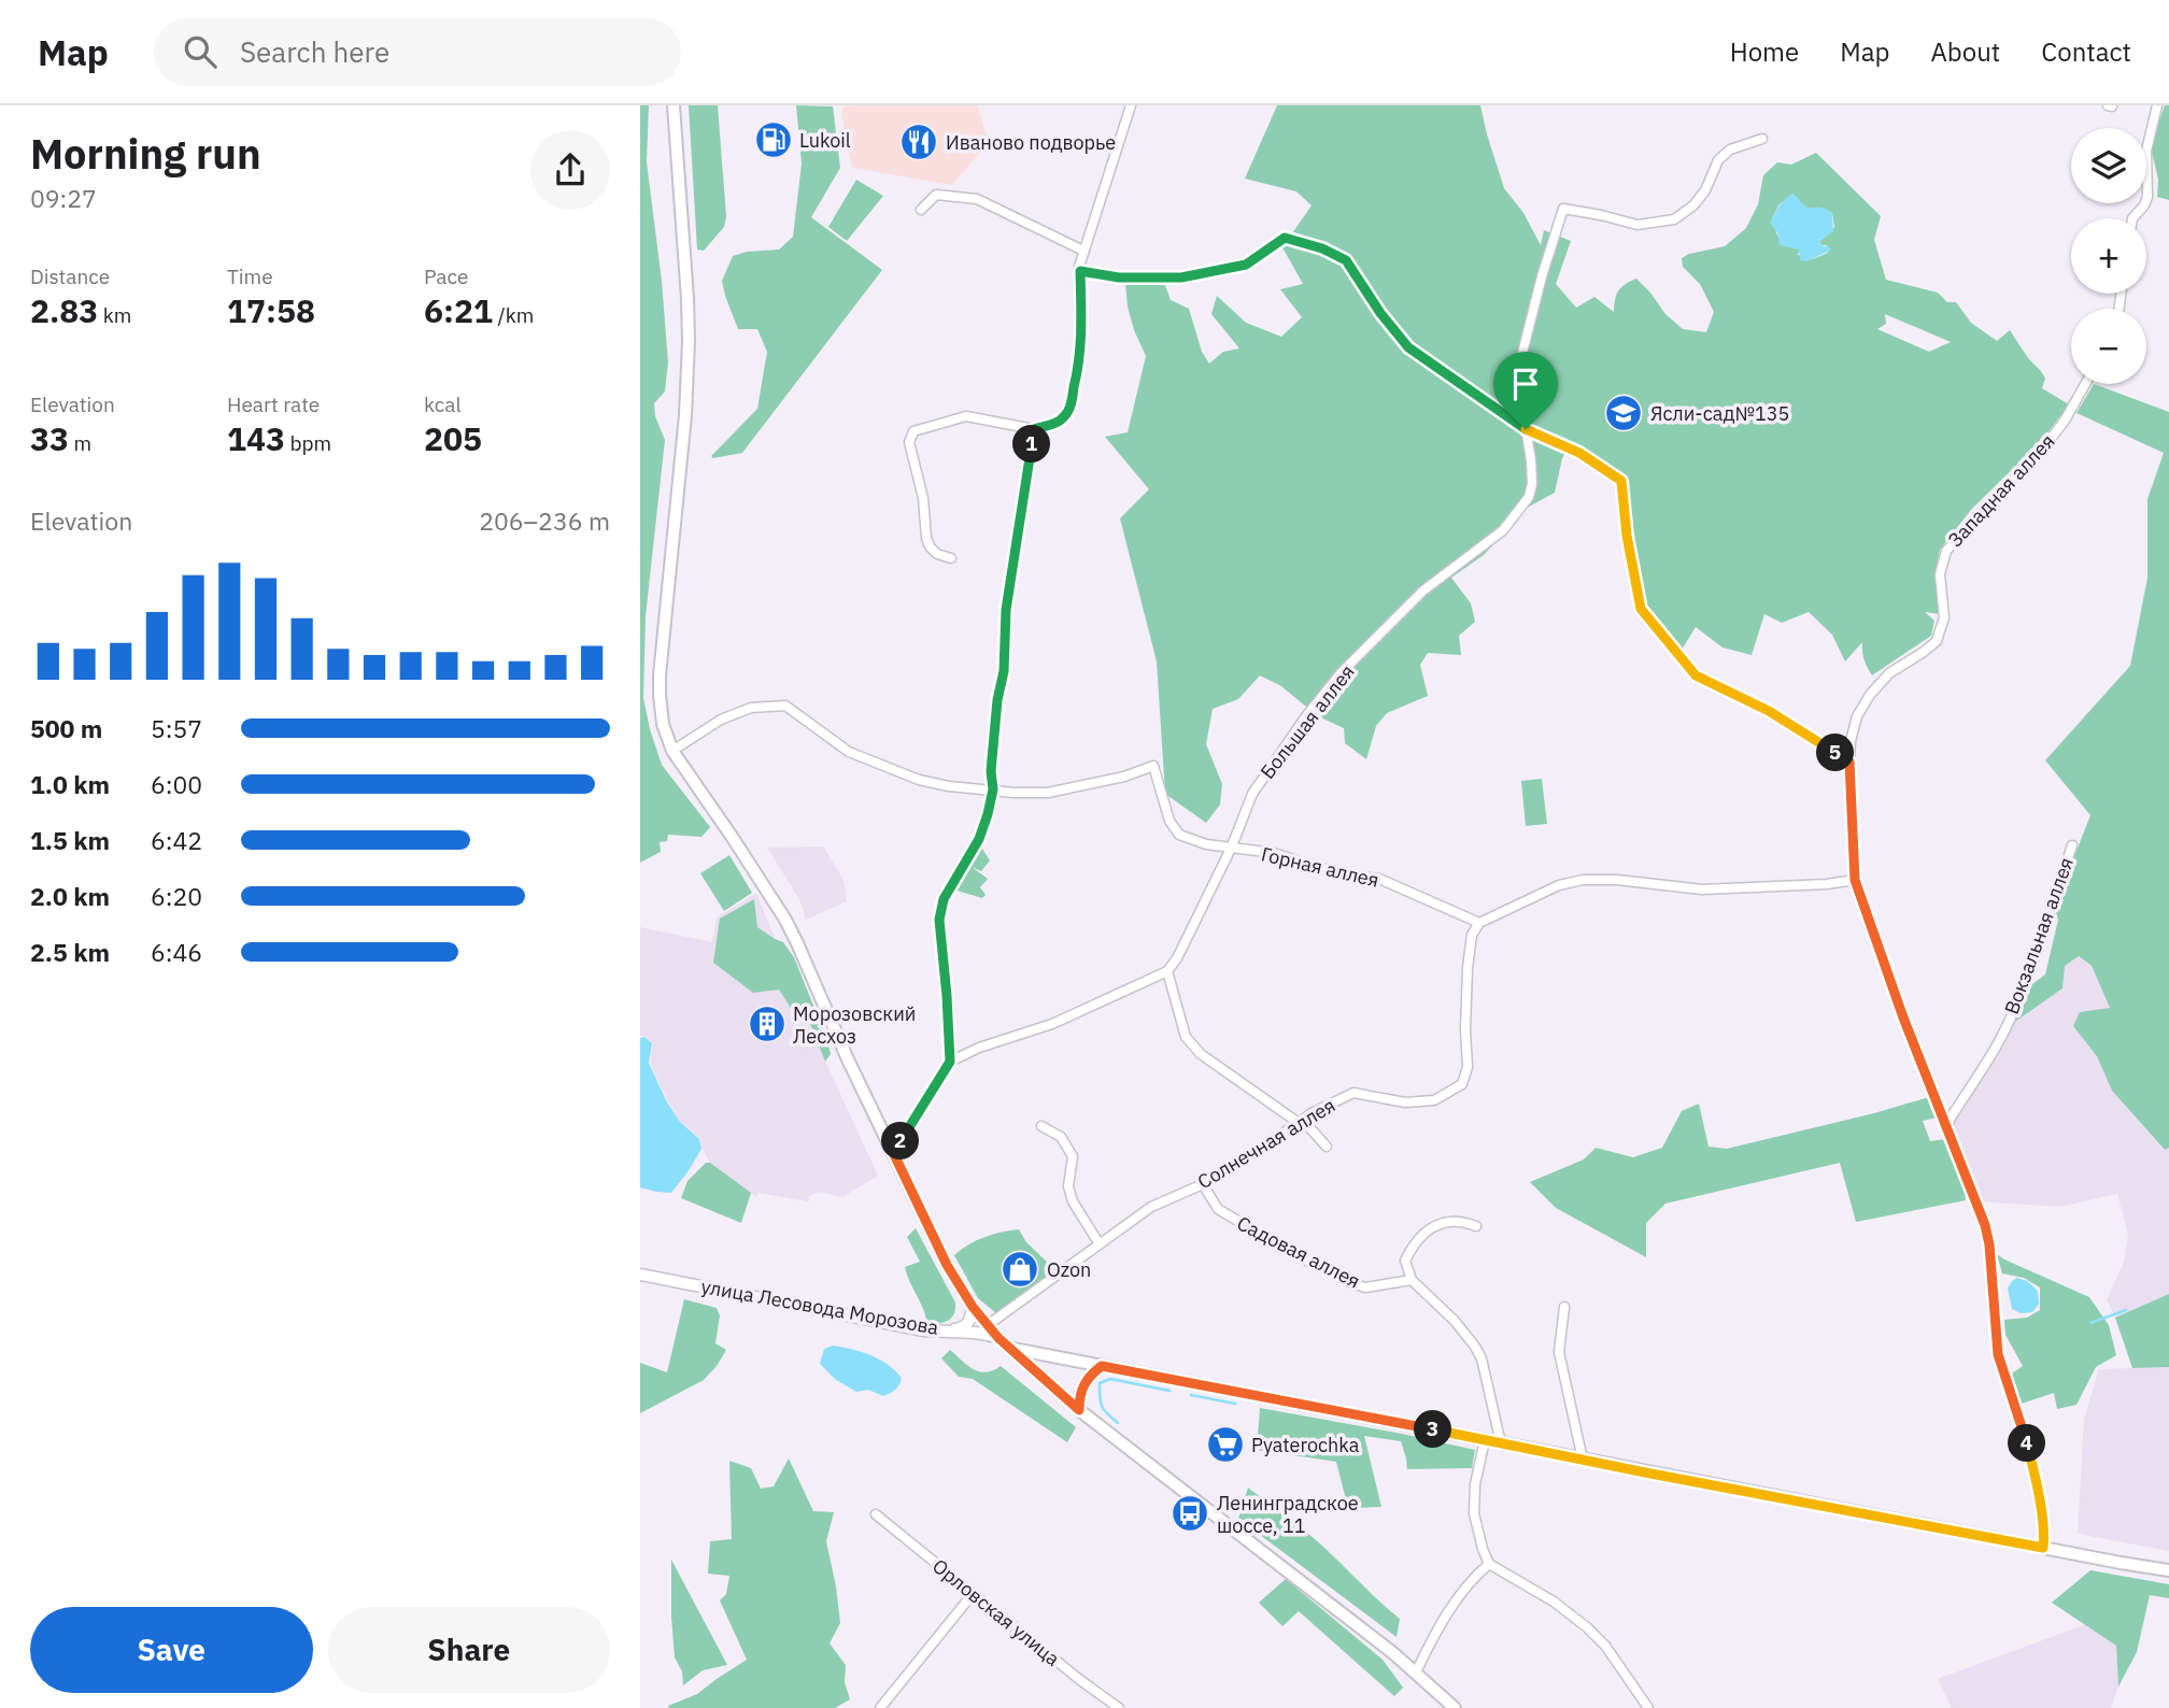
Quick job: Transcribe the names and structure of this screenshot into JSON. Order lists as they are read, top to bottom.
{
  "streets": {
    "street": [
      "Западная аллея",
      "Большая аллея",
      "Горная аллея",
      "Вокзальная аллея",
      "Солнечная аллея",
      "Садовая аллея",
      "улица Лесовода Морозова",
      "Орловская улица"
    ]
  },
  "crossings": [
    ["Большая аллея", "Горная аллея"],
    ["Горная аллея", "Солнечная аллея"],
    ["Солнечная аллея", "Садовая аллея"]
  ],
  "places": {
    "fuel station": ["Lukoil"],
    "restaurant": ["Иваново подворье"],
    "school or university": ["Ясли-сад№135"],
    "building": ["Морозовский Лесхоз"],
    "shop": ["Ozon"],
    "supermarket": ["Pyaterochka"],
    "bus stop": ["Ленинградское шоссе, 11"]
  },
  "page": {
    "header": "Map",
    "search": "Search here",
    "nav": [
      "Home",
      "Map",
      "About",
      "Contact"
    ],
    "heading": ["Morning run", "09:27"],
    "map_buttons": ["+", "−"],
    "stats": [
      ["Distance", "2.83 km"],
      ["Time", "17:58"],
      ["Pace", "6:21 /km"],
      ["Elevation", "33 m"],
      ["Heart rate", "143 bpm"],
      ["kcal", "205"]
    ],
    "pins": [
      "1",
      "5",
      "2",
      "3",
      "4"
    ],
    "chart": ["Elevation", "206–236 m"],
    "list": [
      {
        "name": "500 m",
        "note": "5:57"
      },
      {
        "name": "1.0 km",
        "note": "6:00"
      },
      {
        "name": "1.5 km",
        "note": "6:42"
      },
      {
        "name": "2.0 km",
        "note": "6:20"
      },
      {
        "name": "2.5 km",
        "note": "6:46"
      }
    ],
    "buttons": ["Save", "Share"]
  }
}
